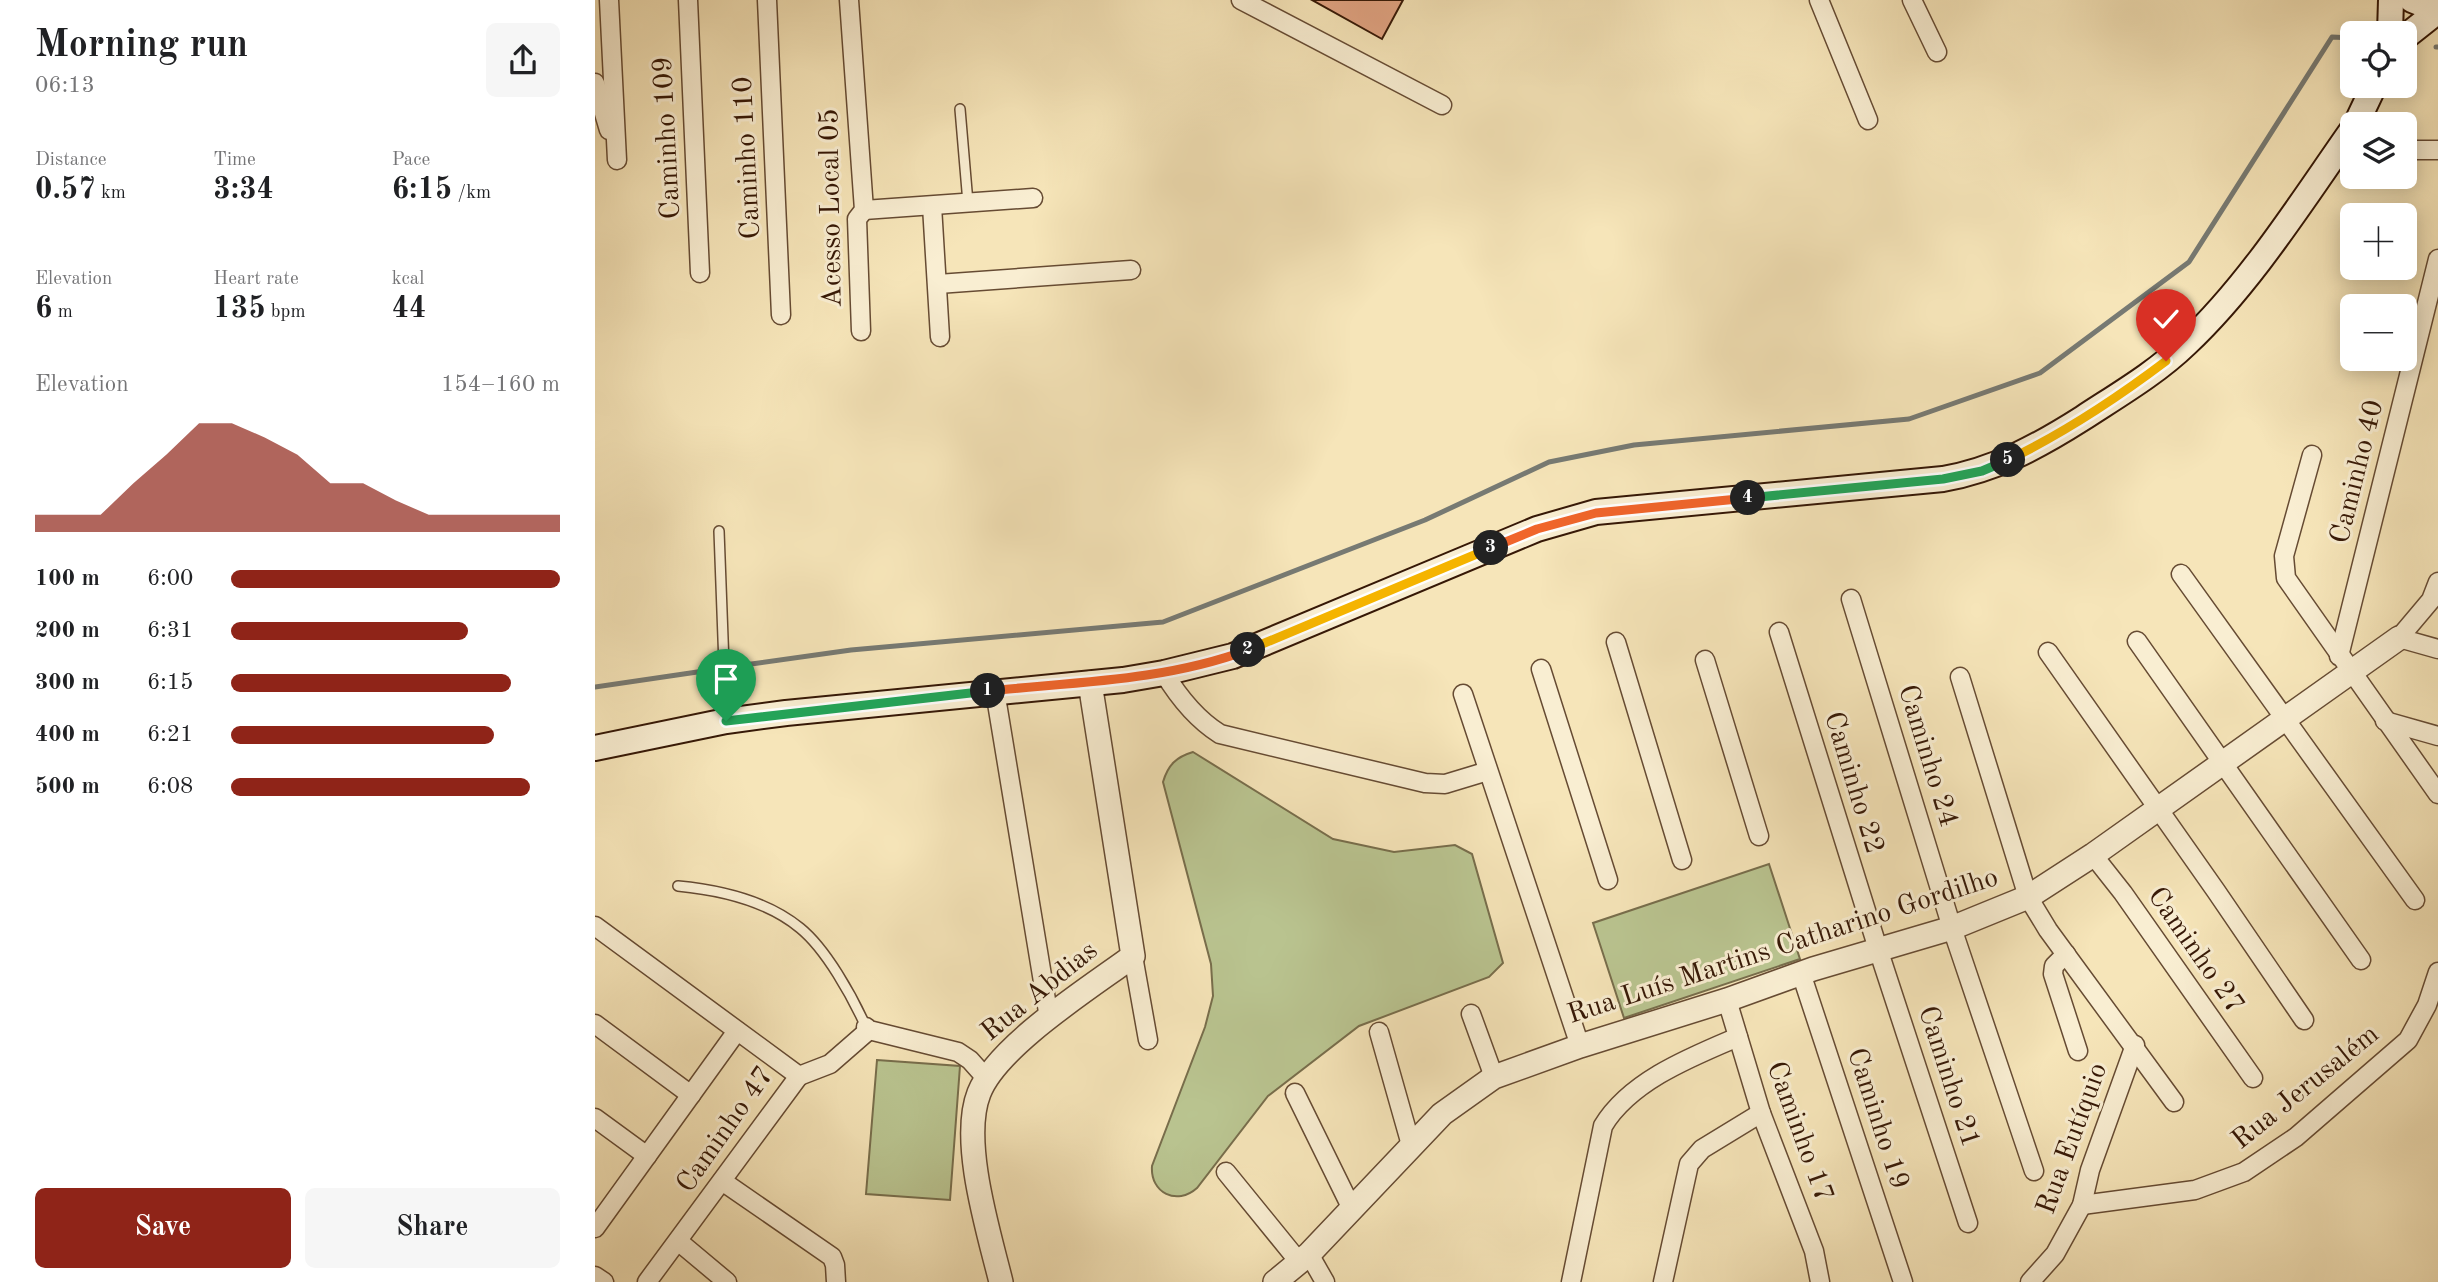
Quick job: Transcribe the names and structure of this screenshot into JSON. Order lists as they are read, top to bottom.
{
  "streets": {
    "street": [
      "Caminho 109",
      "Caminho 110",
      "Acesso Local 05",
      "Caminho 40",
      "Caminho 24",
      "Caminho 22",
      "Rua Luís Martins Catharino Gordilho",
      "Caminho 27",
      "Rua Abdias",
      "Caminho 21",
      "Rua Jerusalém",
      "Caminho 19",
      "Caminho 47",
      "Caminho 17",
      "Rua Eutíquio"
    ]
  },
  "crossings": [
    ["Caminho 40", "Rua Luís Martins Catharino Gordilho"],
    ["Caminho 24", "Rua Luís Martins Catharino Gordilho"],
    ["Caminho 22", "Rua Luís Martins Catharino Gordilho"],
    ["Caminho 22", "Caminho 21"],
    ["Rua Luís Martins Catharino Gordilho", "Caminho 27"],
    ["Rua Luís Martins Catharino Gordilho", "Caminho 21"],
    ["Rua Luís Martins Catharino Gordilho", "Caminho 19"],
    ["Rua Luís Martins Catharino Gordilho", "Caminho 17"],
    ["Rua Jerusalém", "Rua Eutíquio"]
  ],
  "page": {
    "heading": ["Morning run", "06:13"],
    "map_buttons": ["+", "−"],
    "stats": [
      ["Distance", "0.57 km"],
      ["Time", "3:34"],
      ["Pace", "6:15 /km"],
      ["Elevation", "6 m"],
      ["Heart rate", "135 bpm"],
      ["kcal", "44"]
    ],
    "chart": ["Elevation", "154–160 m"],
    "pins": [
      "5",
      "4",
      "3",
      "2",
      "1"
    ],
    "list": [
      {
        "name": "100 m",
        "note": "6:00"
      },
      {
        "name": "200 m",
        "note": "6:31"
      },
      {
        "name": "300 m",
        "note": "6:15"
      },
      {
        "name": "400 m",
        "note": "6:21"
      },
      {
        "name": "500 m",
        "note": "6:08"
      }
    ],
    "buttons": ["Save", "Share"]
  }
}
